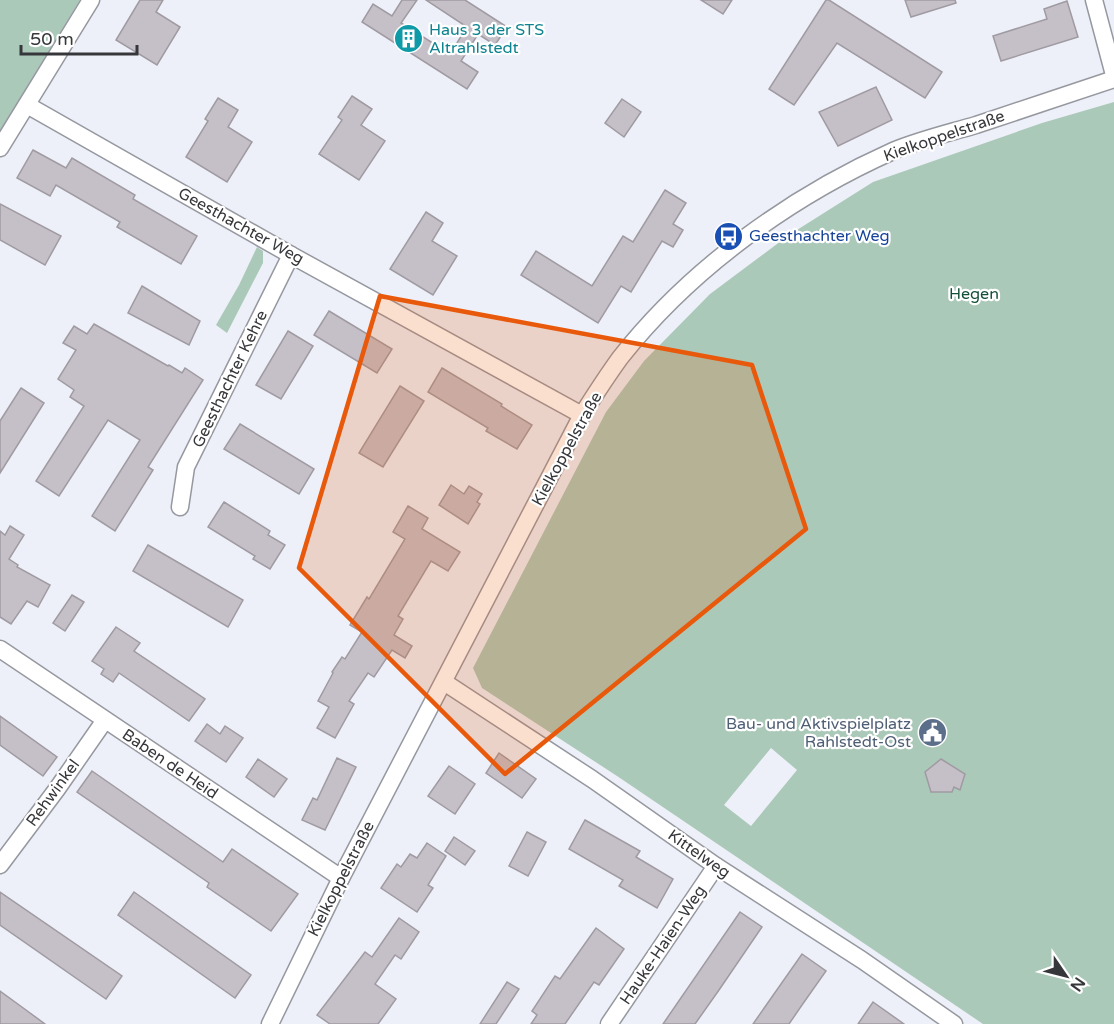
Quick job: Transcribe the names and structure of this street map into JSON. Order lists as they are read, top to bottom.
{
  "streets": {
    "street": [
      "Kielkoppelstraße",
      "Geesthachter Weg",
      "Geesthachter Kehre",
      "Baben de Heid",
      "Rehwinkel",
      "Kittelweg",
      "Hauke-Haien-Weg"
    ]
  },
  "crossings": [
    ["Kielkoppelstraße", "Geesthachter Weg"],
    ["Kielkoppelstraße", "Baben de Heid"],
    ["Kielkoppelstraße", "Kittelweg"],
    ["Geesthachter Weg", "Geesthachter Kehre"],
    ["Baben de Heid", "Rehwinkel"],
    ["Kittelweg", "Hauke-Haien-Weg"]
  ],
  "parks": ["Hegen"],
  "places": {
    "building": ["Haus 3 der STS Altrahlstedt"],
    "bus stop": ["Geesthachter Weg"],
    "public building": ["Bau- und Aktivspielplatz Rahlstedt-Ost"]
  },
  "scale_bar": "50 m",
  "north": "bottom right"
}
